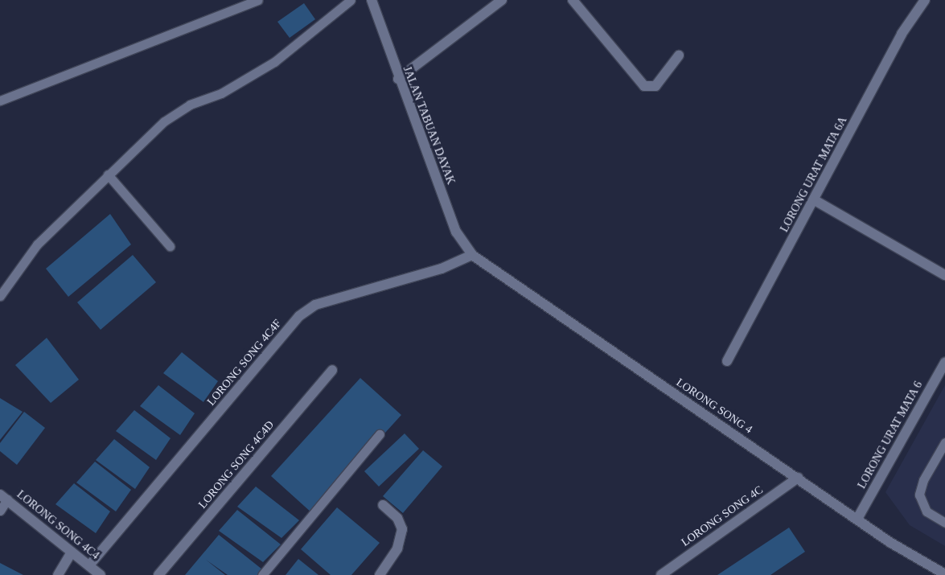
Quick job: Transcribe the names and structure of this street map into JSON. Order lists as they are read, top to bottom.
{
  "streets": {
    "street": [
      "JALAN TABUAN DAYAK",
      "LORONG URAT MATA 6A",
      "LORONG SONG 4C4F",
      "LORONG SONG 4",
      "LORONG URAT MATA 6",
      "LORONG SONG 4C4D",
      "LORONG SONG 4C",
      "LORONG SONG 4C4"
    ]
  },
  "crossings": [
    ["JALAN TABUAN DAYAK", "LORONG SONG 4C4F"],
    ["JALAN TABUAN DAYAK", "LORONG SONG 4"],
    ["LORONG SONG 4C4F", "LORONG SONG 4"],
    ["LORONG SONG 4C4F", "LORONG SONG 4C4"],
    ["LORONG SONG 4", "LORONG URAT MATA 6"],
    ["LORONG SONG 4", "LORONG SONG 4C"]
  ]
}
